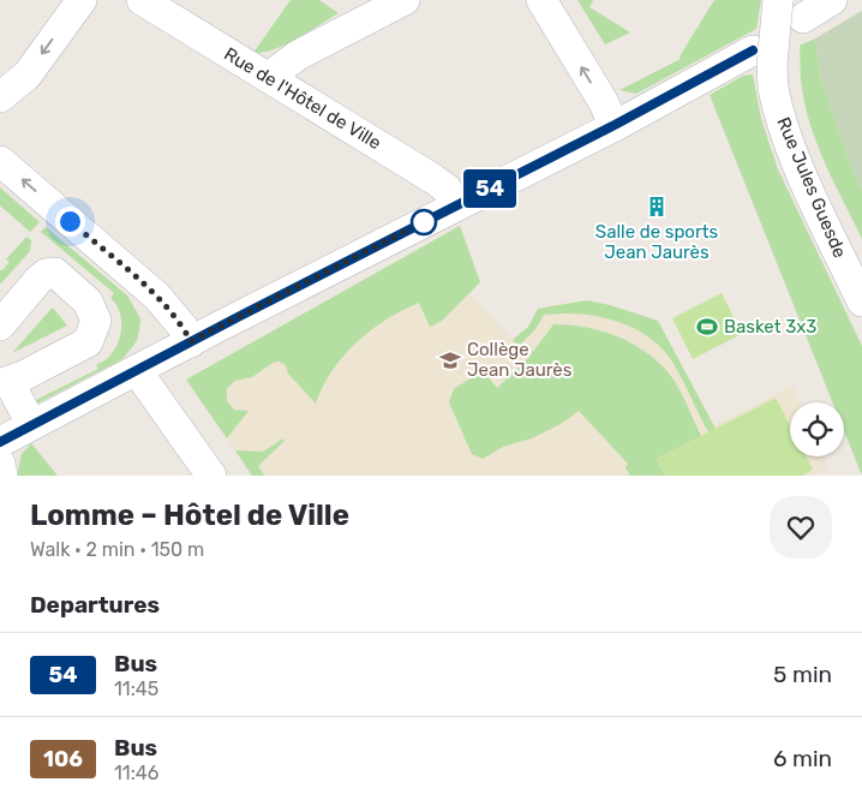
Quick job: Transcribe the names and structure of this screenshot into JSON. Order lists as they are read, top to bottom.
{
  "streets": {
    "street": ["Rue de l'Hôtel de Ville", "Rue Jules Guesde"]
  },
  "places": {
    "building": ["Salle de sports Jean Jaurès"],
    "sports": ["Basket 3x3"],
    "school or university": ["Collège Jean Jaurès"]
  },
  "lines": ["bus line 54"],
  "page": {
    "on_map": "54",
    "heading": [
      ["Lomme – Hôtel de Ville", "Walk · 2 min · 150 m"],
      "Departures"
    ],
    "list": [
      {
        "mark": "54",
        "name": "Bus",
        "note": "11:45",
        "value": "5 min"
      },
      {
        "mark": "106",
        "name": "Bus",
        "note": "11:46",
        "value": "6 min"
      }
    ]
  }
}
